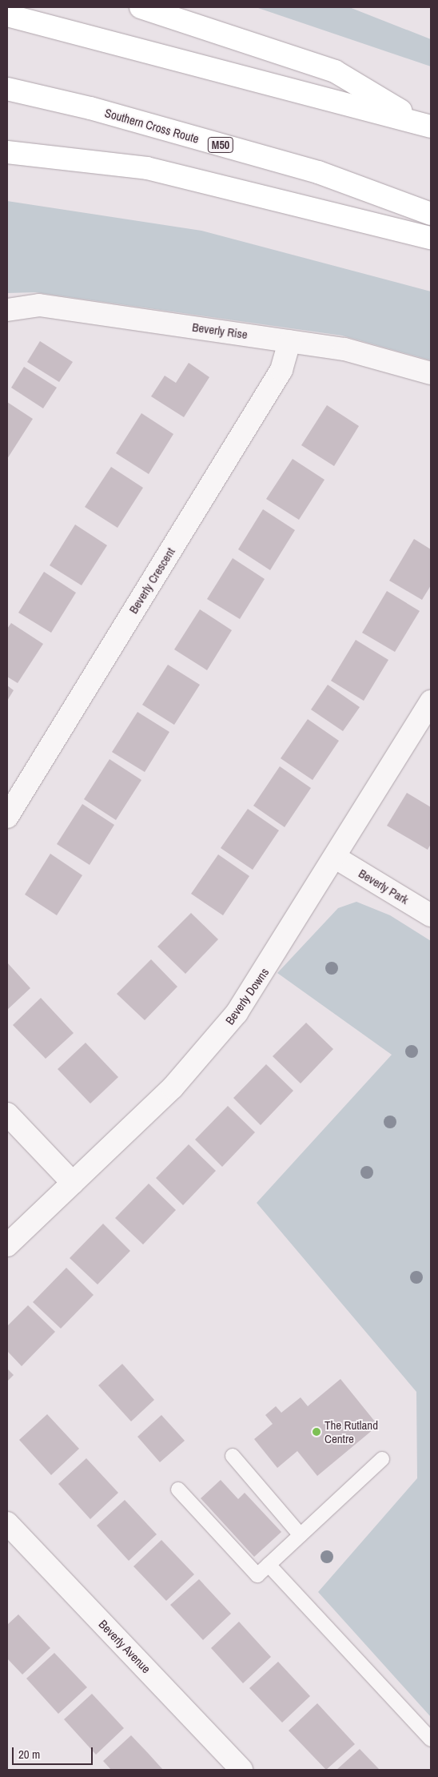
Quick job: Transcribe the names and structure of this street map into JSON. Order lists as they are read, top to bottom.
{
  "streets": {
    "highway": ["Southern Cross Route", "M50"],
    "street": [
      "Beverly Rise",
      "Beverly Crescent",
      "Beverly Park",
      "Beverly Downs",
      "Beverly Avenue"
    ]
  },
  "crossings": [
    ["Beverly Rise", "Beverly Crescent"],
    ["Beverly Park", "Beverly Downs"]
  ],
  "places": ["The Rutland Centre"],
  "scale_bar": "20 m"
}
